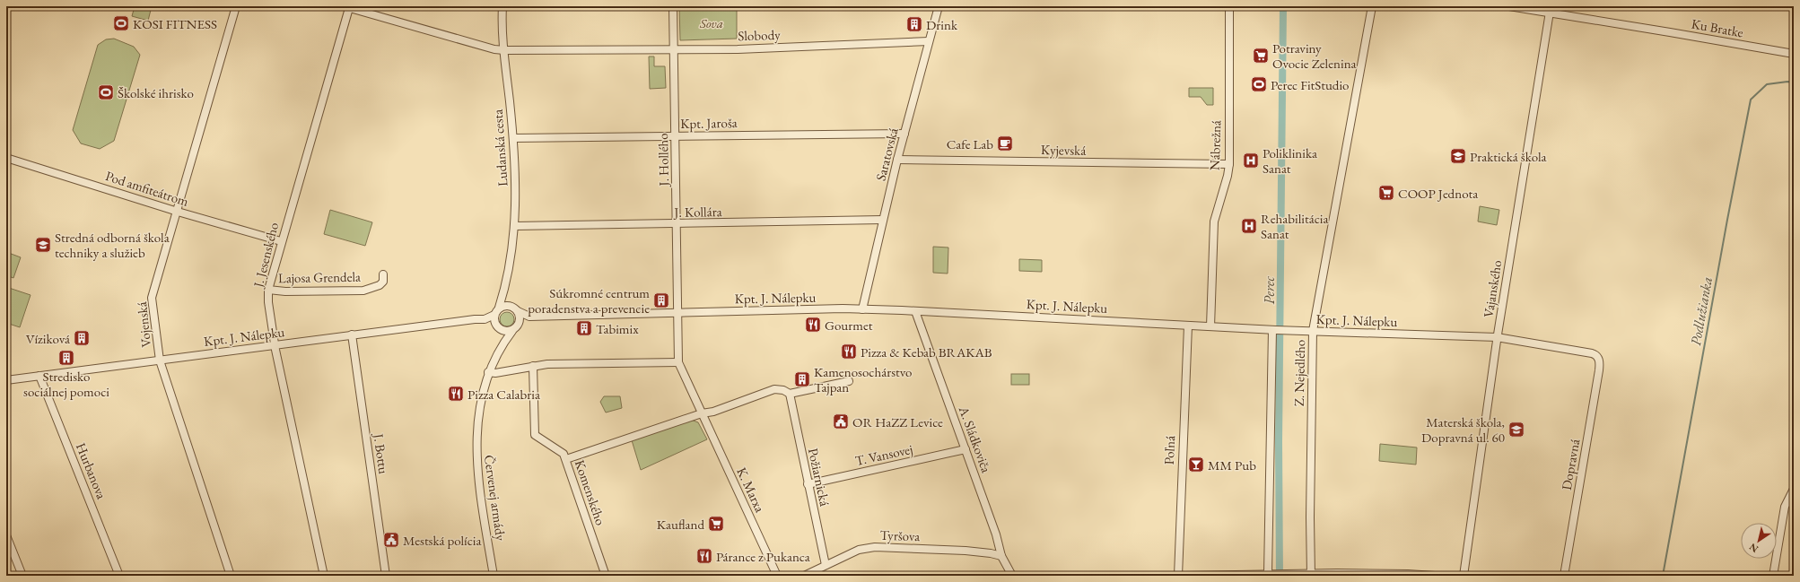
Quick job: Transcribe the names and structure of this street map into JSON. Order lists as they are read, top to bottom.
{
  "streets": {
    "street": [
      "Ku Bratke",
      "Slobody",
      "Kpt. Jaroša",
      "Nábrežná",
      "Ludanská cesta",
      "Kyjevská",
      "Saratovská",
      "J. Hollého",
      "Pod amfiteátrom",
      "J. Kollára",
      "J. Jesenského",
      "Lajosa Grendela",
      "Vajanského",
      "Kpt. J. Nálepku",
      "Vojenská",
      "Z. Nejedlého",
      "A. Sládkoviča",
      "Poľná",
      "J. Bottu",
      "T. Vansovej",
      "Dopravná",
      "Hurbanova",
      "Požiarnická",
      "K. Marxa",
      "Komenského",
      "Červenej armády",
      "Tyršova"
    ]
  },
  "crossings": [
    ["Ku Bratke", "Vajanského"],
    ["Slobody", "Ludanská cesta"],
    ["Slobody", "Saratovská"],
    ["Slobody", "J. Hollého"],
    ["Slobody", "J. Jesenského"],
    ["Kpt. Jaroša", "Ludanská cesta"],
    ["Kpt. Jaroša", "Saratovská"],
    ["Kpt. Jaroša", "J. Hollého"],
    ["Nábrežná", "Kyjevská"],
    ["Nábrežná", "Kpt. J. Nálepku"],
    ["Ludanská cesta", "J. Kollára"],
    ["Ludanská cesta", "Kpt. J. Nálepku"],
    ["Ludanská cesta", "Červenej armády"],
    ["Kyjevská", "Saratovská"],
    ["Saratovská", "J. Kollára"],
    ["Saratovská", "Kpt. J. Nálepku"],
    ["J. Hollého", "J. Kollára"],
    ["J. Hollého", "Kpt. J. Nálepku"],
    ["J. Hollého", "K. Marxa"],
    ["Pod amfiteátrom", "J. Jesenského"],
    ["Pod amfiteátrom", "Vojenská"],
    ["J. Jesenského", "Lajosa Grendela"],
    ["J. Jesenského", "Kpt. J. Nálepku"],
    ["Vajanského", "Kpt. J. Nálepku"],
    ["Kpt. J. Nálepku", "Vojenská"],
    ["Kpt. J. Nálepku", "Z. Nejedlého"],
    ["Kpt. J. Nálepku", "A. Sládkoviča"],
    ["Kpt. J. Nálepku", "Poľná"],
    ["Kpt. J. Nálepku", "J. Bottu"],
    ["Kpt. J. Nálepku", "Dopravná"],
    ["Kpt. J. Nálepku", "Hurbanova"],
    ["Kpt. J. Nálepku", "K. Marxa"],
    ["Kpt. J. Nálepku", "Červenej armády"],
    ["A. Sládkoviča", "T. Vansovej"],
    ["A. Sládkoviča", "Tyršova"],
    ["T. Vansovej", "Požiarnická"],
    ["Požiarnická", "Tyršova"]
  ],
  "water": ["Perec", "Podlužianka"],
  "parks": ["Sova"],
  "places": {
    "sports": ["KOSI FITNESS", "Perec FitStudio", "Školské ihrisko"],
    "building": [
      "Drink",
      "Súkromné centrum poradenstva a prevencie",
      "Tabimix",
      "Víziková",
      "Stredisko sociálnej pomoci",
      "Kamenosochárstvo Tajpan"
    ],
    "supermarket": ["Potraviny Ovocie Zelenina", "COOP Jednota", "Kaufland"],
    "cafe": ["Cafe Lab"],
    "school or university": ["Praktická škola", "Stredná odborná škola techniky a služieb", "Materská škola, Dopravná ul. 60"],
    "hospital": ["Poliklinika Sanat", "Rehabilitácia Sanat"],
    "restaurant": [
      "Gourmet",
      "Pizza & Kebab BRAKAB",
      "Pizza Calabria",
      "Párance z Pukanca"
    ],
    "public building": ["OR HaZZ Levice", "Mestská polícia"],
    "bar": ["MM Pub"]
  },
  "north": "bottom left"
}
